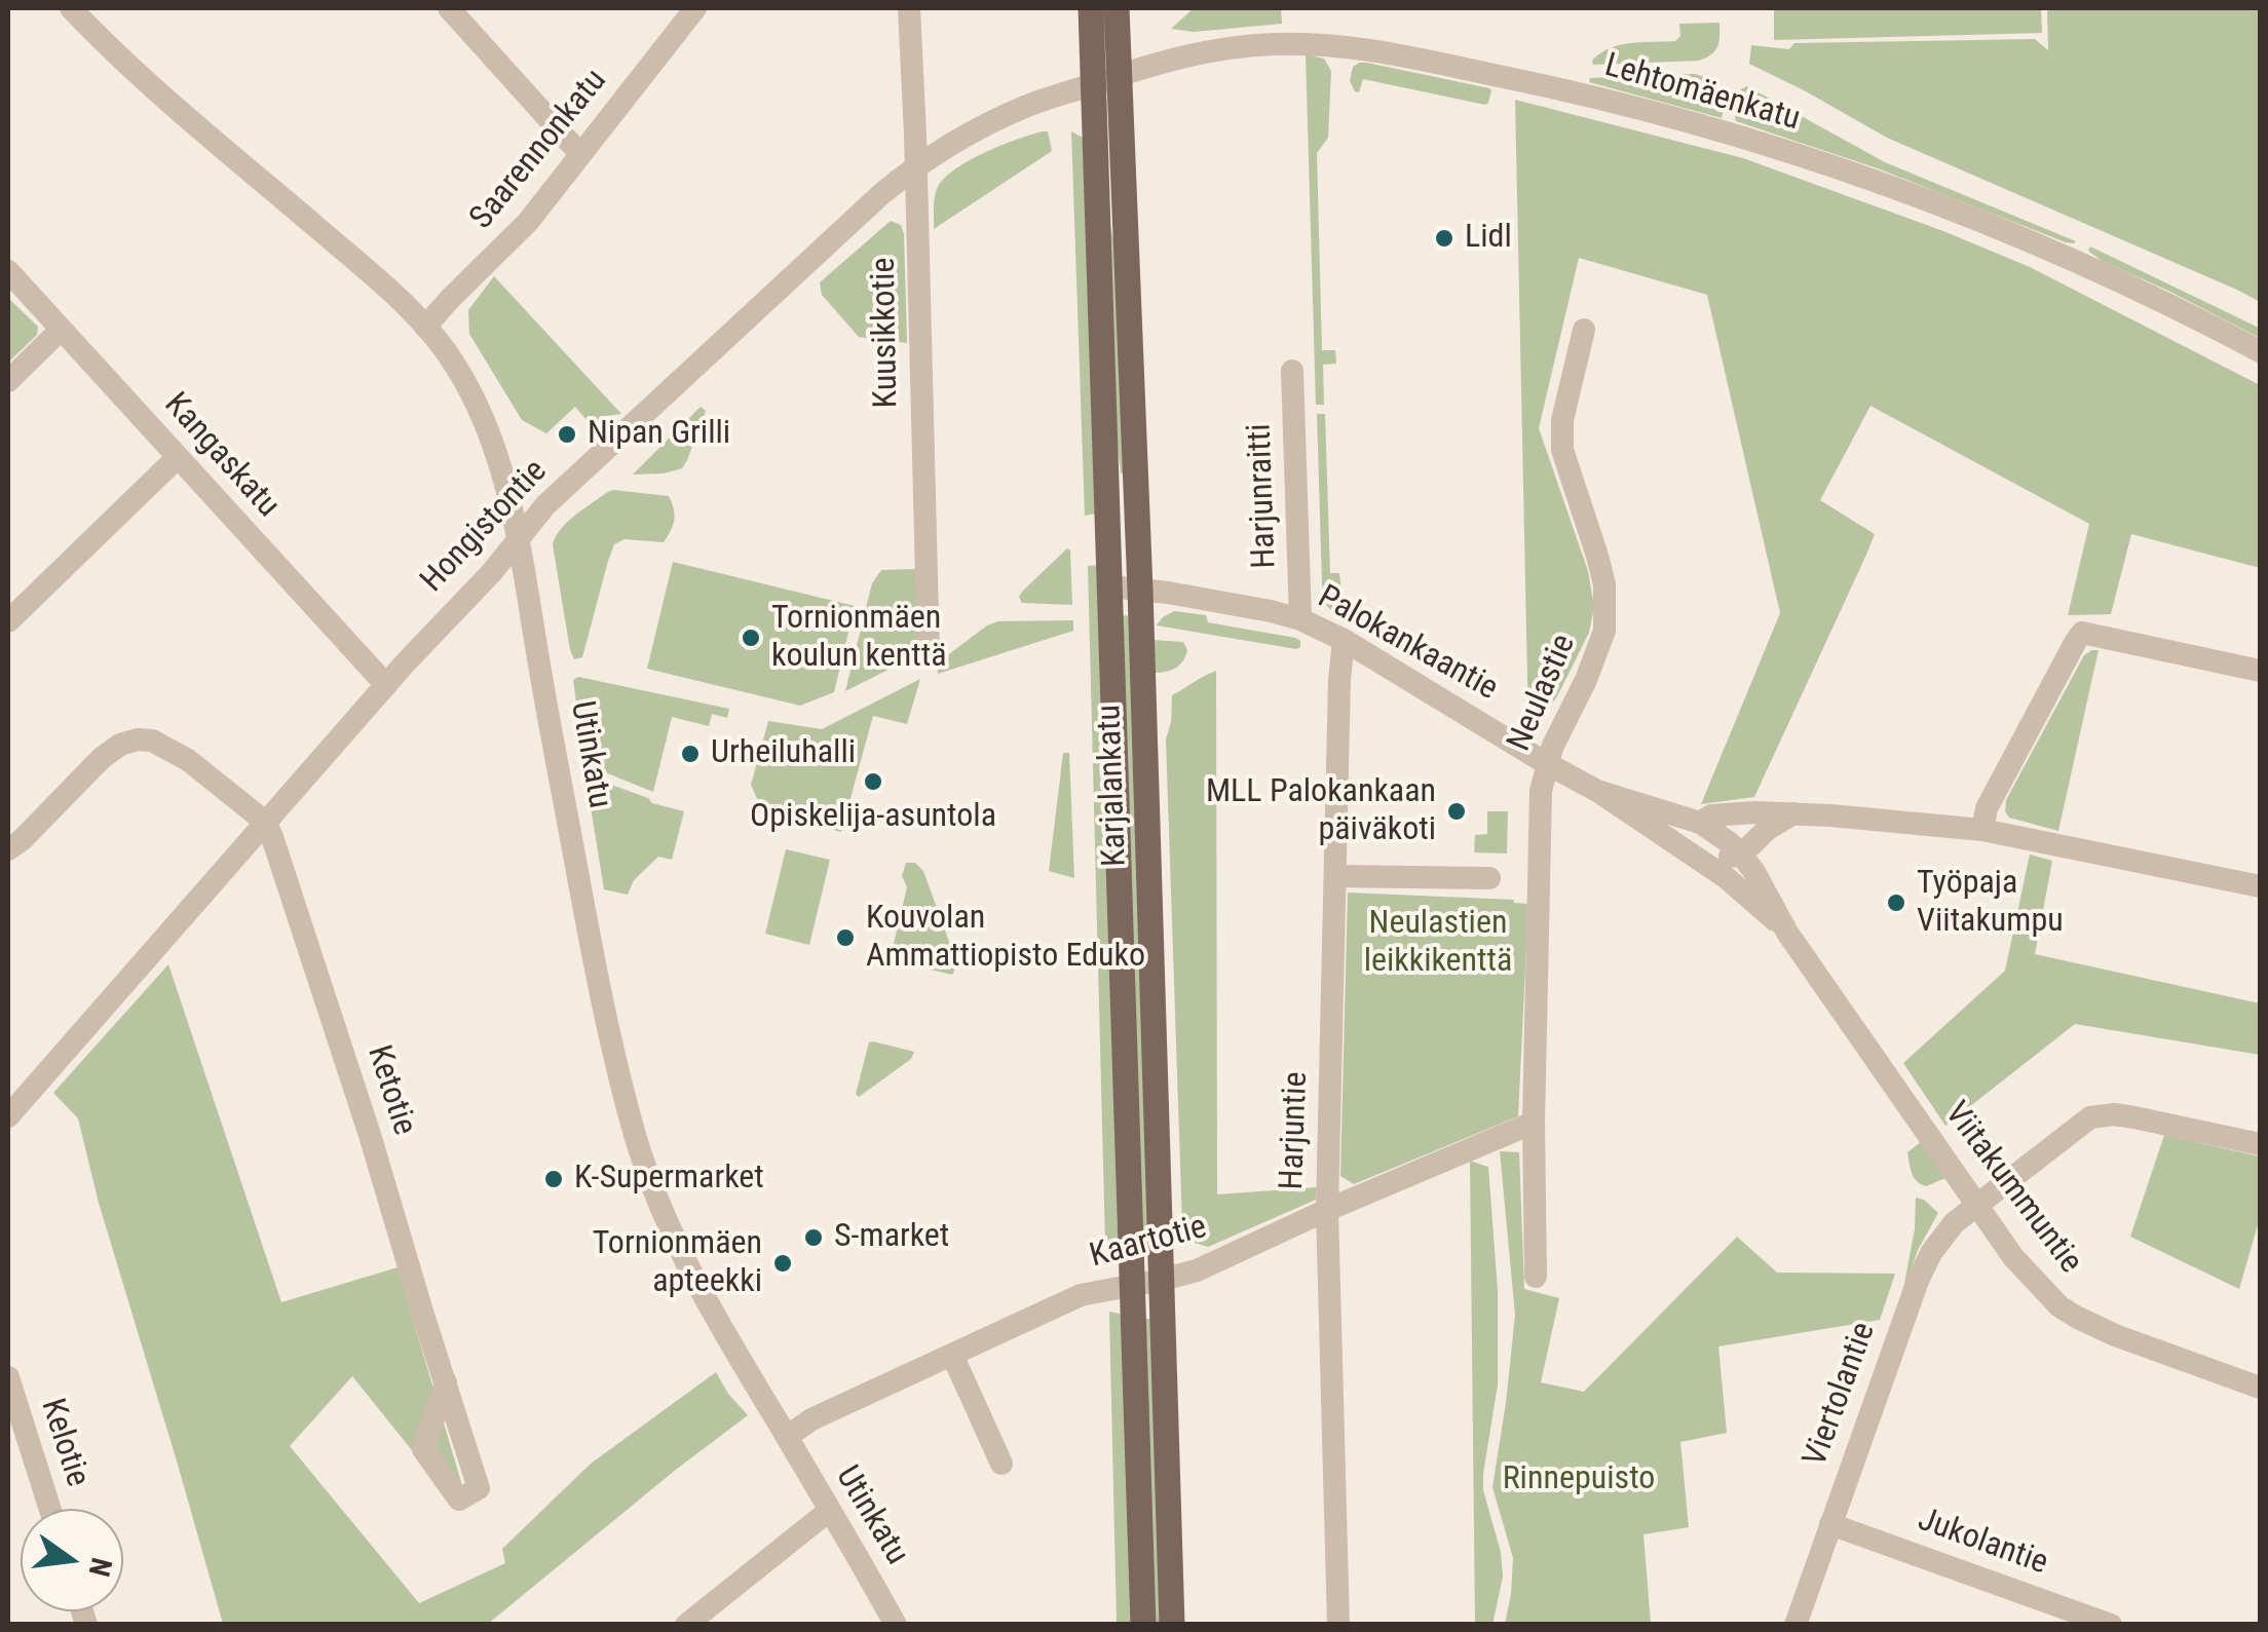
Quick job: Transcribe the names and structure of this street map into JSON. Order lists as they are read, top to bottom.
{
  "streets": {
    "main road": ["Karjalankatu"],
    "street": [
      "Lehtomäenkatu",
      "Saarennonkatu",
      "Kuusikkotie",
      "Kangaskatu",
      "Harjunraitti",
      "Hongistontie",
      "Palokankaantie",
      "Neulastie",
      "Utinkatu",
      "Ketotie",
      "Harjuntie",
      "Viitakummuntie",
      "Kaartotie",
      "Viertolantie",
      "Kelotie",
      "Jukolantie"
    ]
  },
  "crossings": [
    ["Lehtomäenkatu", "Hongistontie"],
    ["Lehtomäenkatu", "Karjalankatu"],
    ["Saarennonkatu", "Utinkatu"],
    ["Kuusikkotie", "Hongistontie"],
    ["Kangaskatu", "Hongistontie"],
    ["Harjunraitti", "Palokankaantie"],
    ["Hongistontie", "Utinkatu"],
    ["Hongistontie", "Karjalankatu"],
    ["Hongistontie", "Ketotie"],
    ["Palokankaantie", "Neulastie"],
    ["Palokankaantie", "Karjalankatu"],
    ["Palokankaantie", "Harjuntie"],
    ["Palokankaantie", "Viitakummuntie"],
    ["Neulastie", "Kaartotie"],
    ["Utinkatu", "Kaartotie"],
    ["Karjalankatu", "Kaartotie"],
    ["Harjuntie", "Kaartotie"],
    ["Viitakummuntie", "Viertolantie"],
    ["Viertolantie", "Jukolantie"]
  ],
  "parks": ["Neulastien leikkikenttä", "Rinnepuisto"],
  "places": [
    "Lidl",
    "Nipan Grilli",
    "Tornionmäen koulun kenttä",
    "Urheiluhalli",
    "Opiskelija-asuntola",
    "MLL Palokankaan päiväkoti",
    "Työpaja Viitakumpu",
    "Kouvolan Ammattiopisto Eduko",
    "K-Supermarket",
    "S-market",
    "Tornionmäen apteekki"
  ],
  "north": "right"
}
